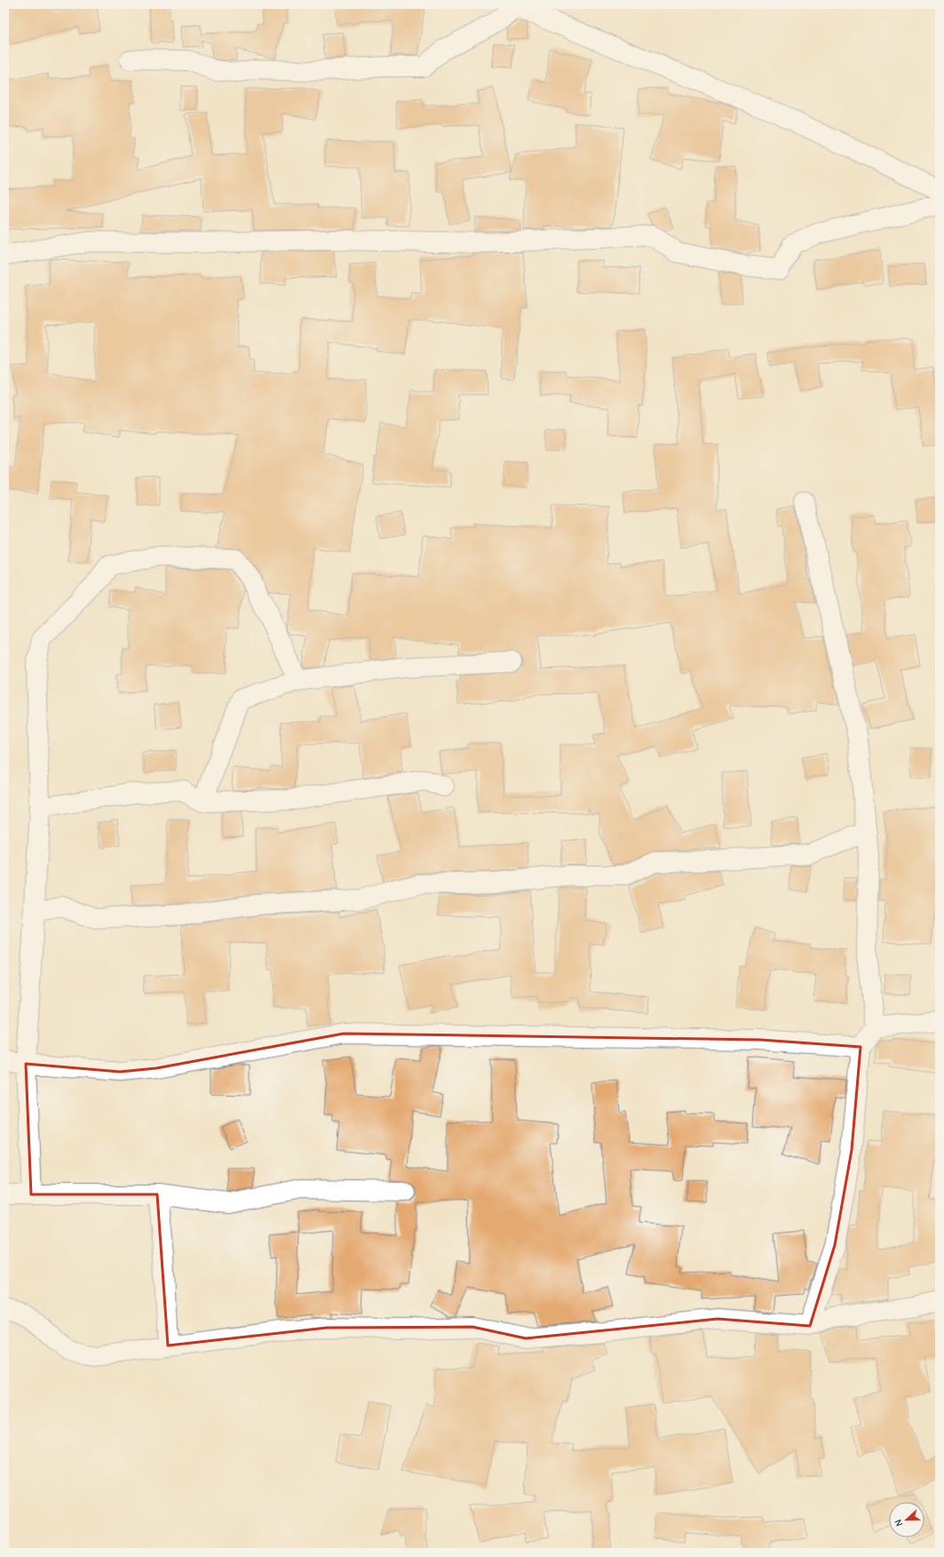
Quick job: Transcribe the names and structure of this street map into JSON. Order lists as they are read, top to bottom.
{
  "north": "left"
}
